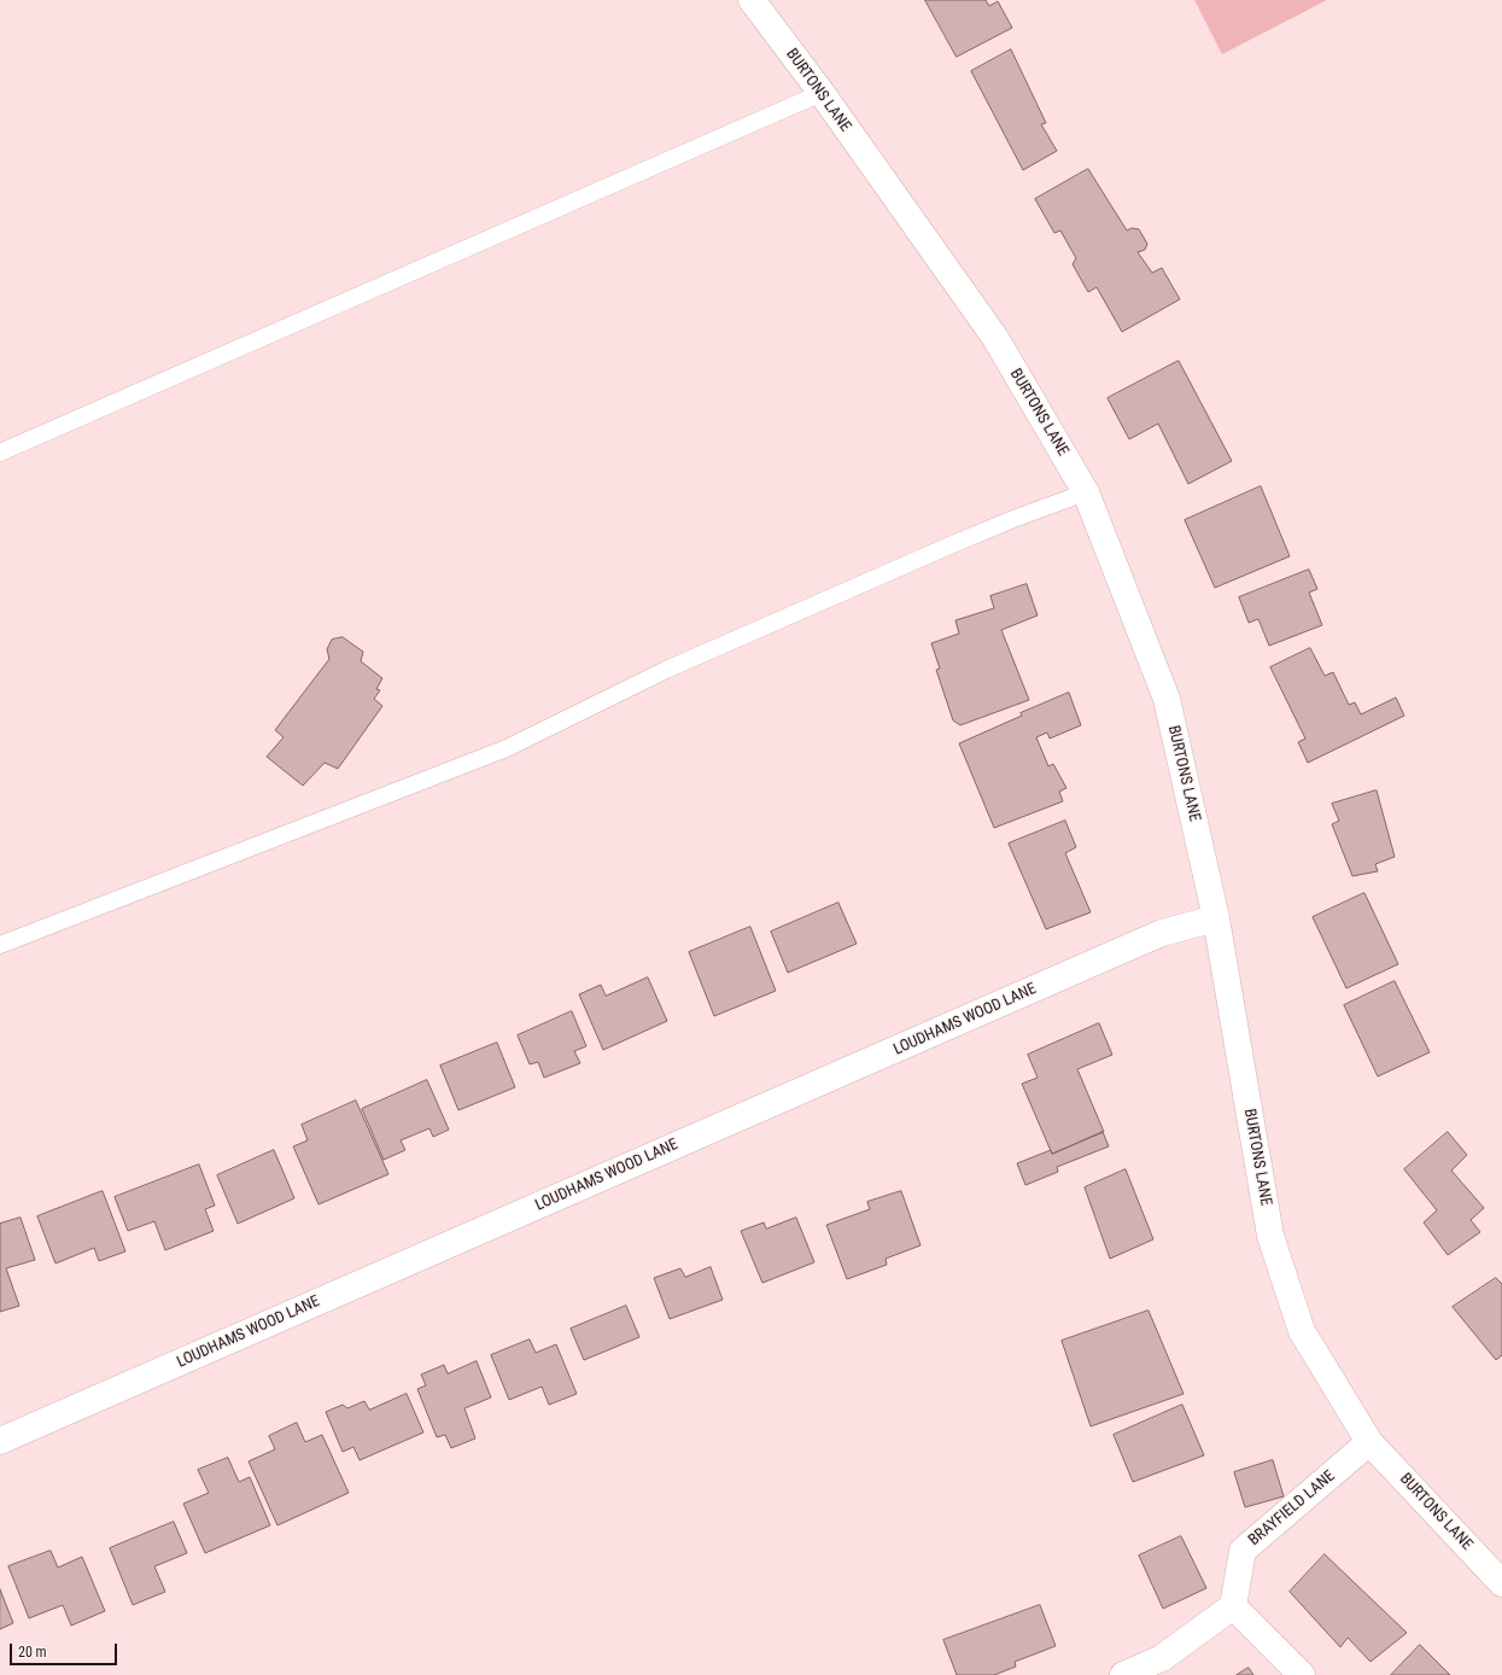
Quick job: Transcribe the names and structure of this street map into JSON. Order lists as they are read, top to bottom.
{
  "streets": {
    "street": ["BURTONS LANE", "LOUDHAMS WOOD LANE", "BRAYFIELD LANE"]
  },
  "crossings": [
    ["BURTONS LANE", "LOUDHAMS WOOD LANE"],
    ["BURTONS LANE", "BRAYFIELD LANE"]
  ],
  "scale_bar": "20 m"
}
